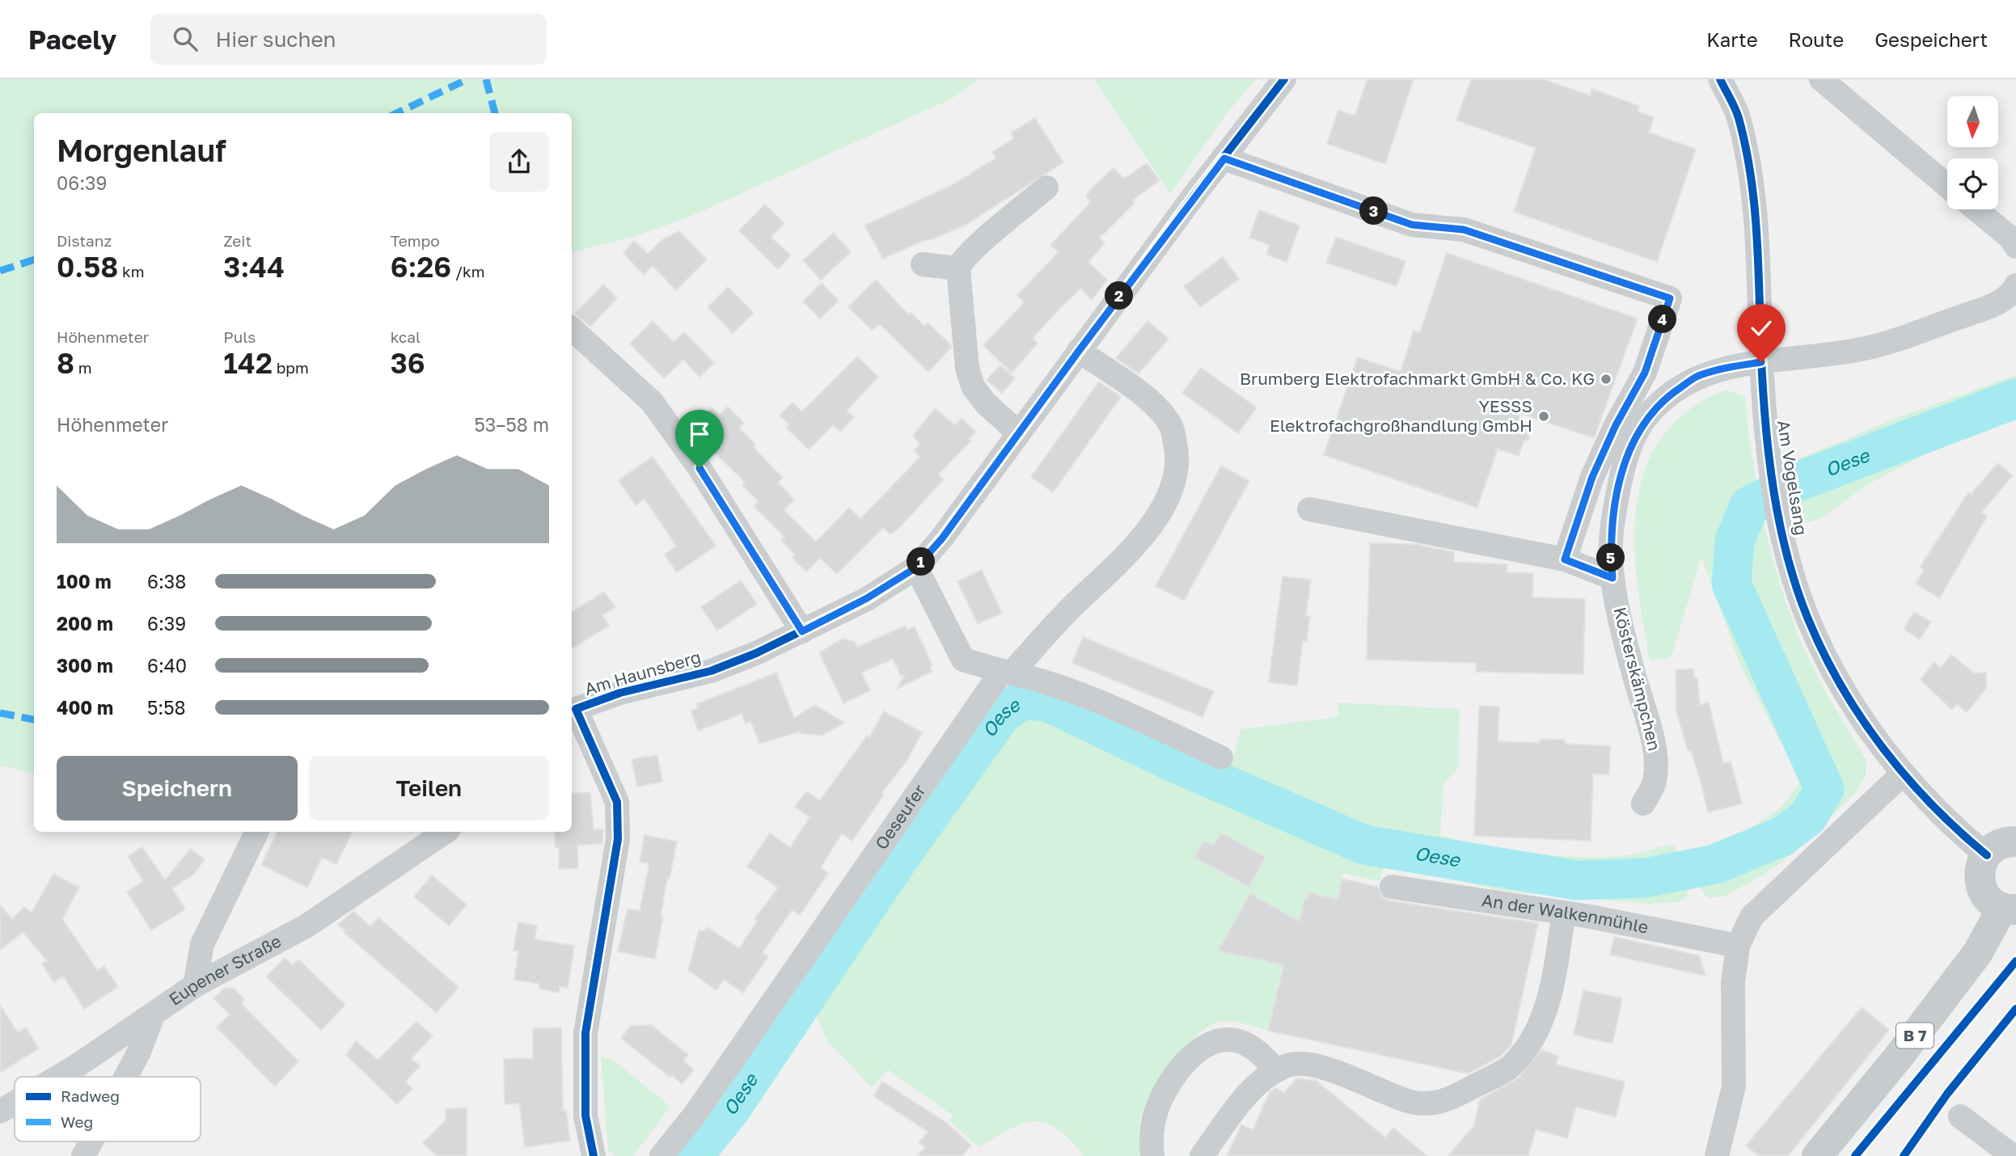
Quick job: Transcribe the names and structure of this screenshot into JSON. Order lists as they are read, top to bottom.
{
  "streets": {
    "main road": ["B 7"],
    "street": [
      "Am Vogelsang",
      "Am Haunsberg",
      "Kösterskämpchen",
      "Oeseufer",
      "An der Walkenmühle",
      "Eupener Straße"
    ]
  },
  "crossings": [
    ["Am Vogelsang", "Kösterskämpchen"],
    ["Am Vogelsang", "B 7"]
  ],
  "water": ["Oese"],
  "places": ["Brumberg Elektrofachmarkt GmbH & Co. KG", "YESSS Elektrofachgroßhandlung GmbH"],
  "legend": ["Radweg", "Weg"],
  "north": "bottom",
  "page": {
    "header": "Pacely",
    "search": "Hier suchen",
    "nav": ["Karte", "Route", "Gespeichert"],
    "heading": ["Morgenlauf", "06:39"],
    "pins": [
      "3",
      "2",
      "4",
      "5",
      "1"
    ],
    "stats": [
      ["Distanz", "0.58 km"],
      ["Zeit", "3:44"],
      ["Tempo", "6:26 /km"],
      ["Höhenmeter", "8 m"],
      ["Puls", "142 bpm"],
      ["kcal", "36"]
    ],
    "chart": ["Höhenmeter", "53–58 m"],
    "list": [
      {
        "name": "100 m",
        "note": "6:38"
      },
      {
        "name": "200 m",
        "note": "6:39"
      },
      {
        "name": "300 m",
        "note": "6:40"
      },
      {
        "name": "400 m",
        "note": "5:58"
      }
    ],
    "buttons": ["Speichern", "Teilen"]
  }
}
